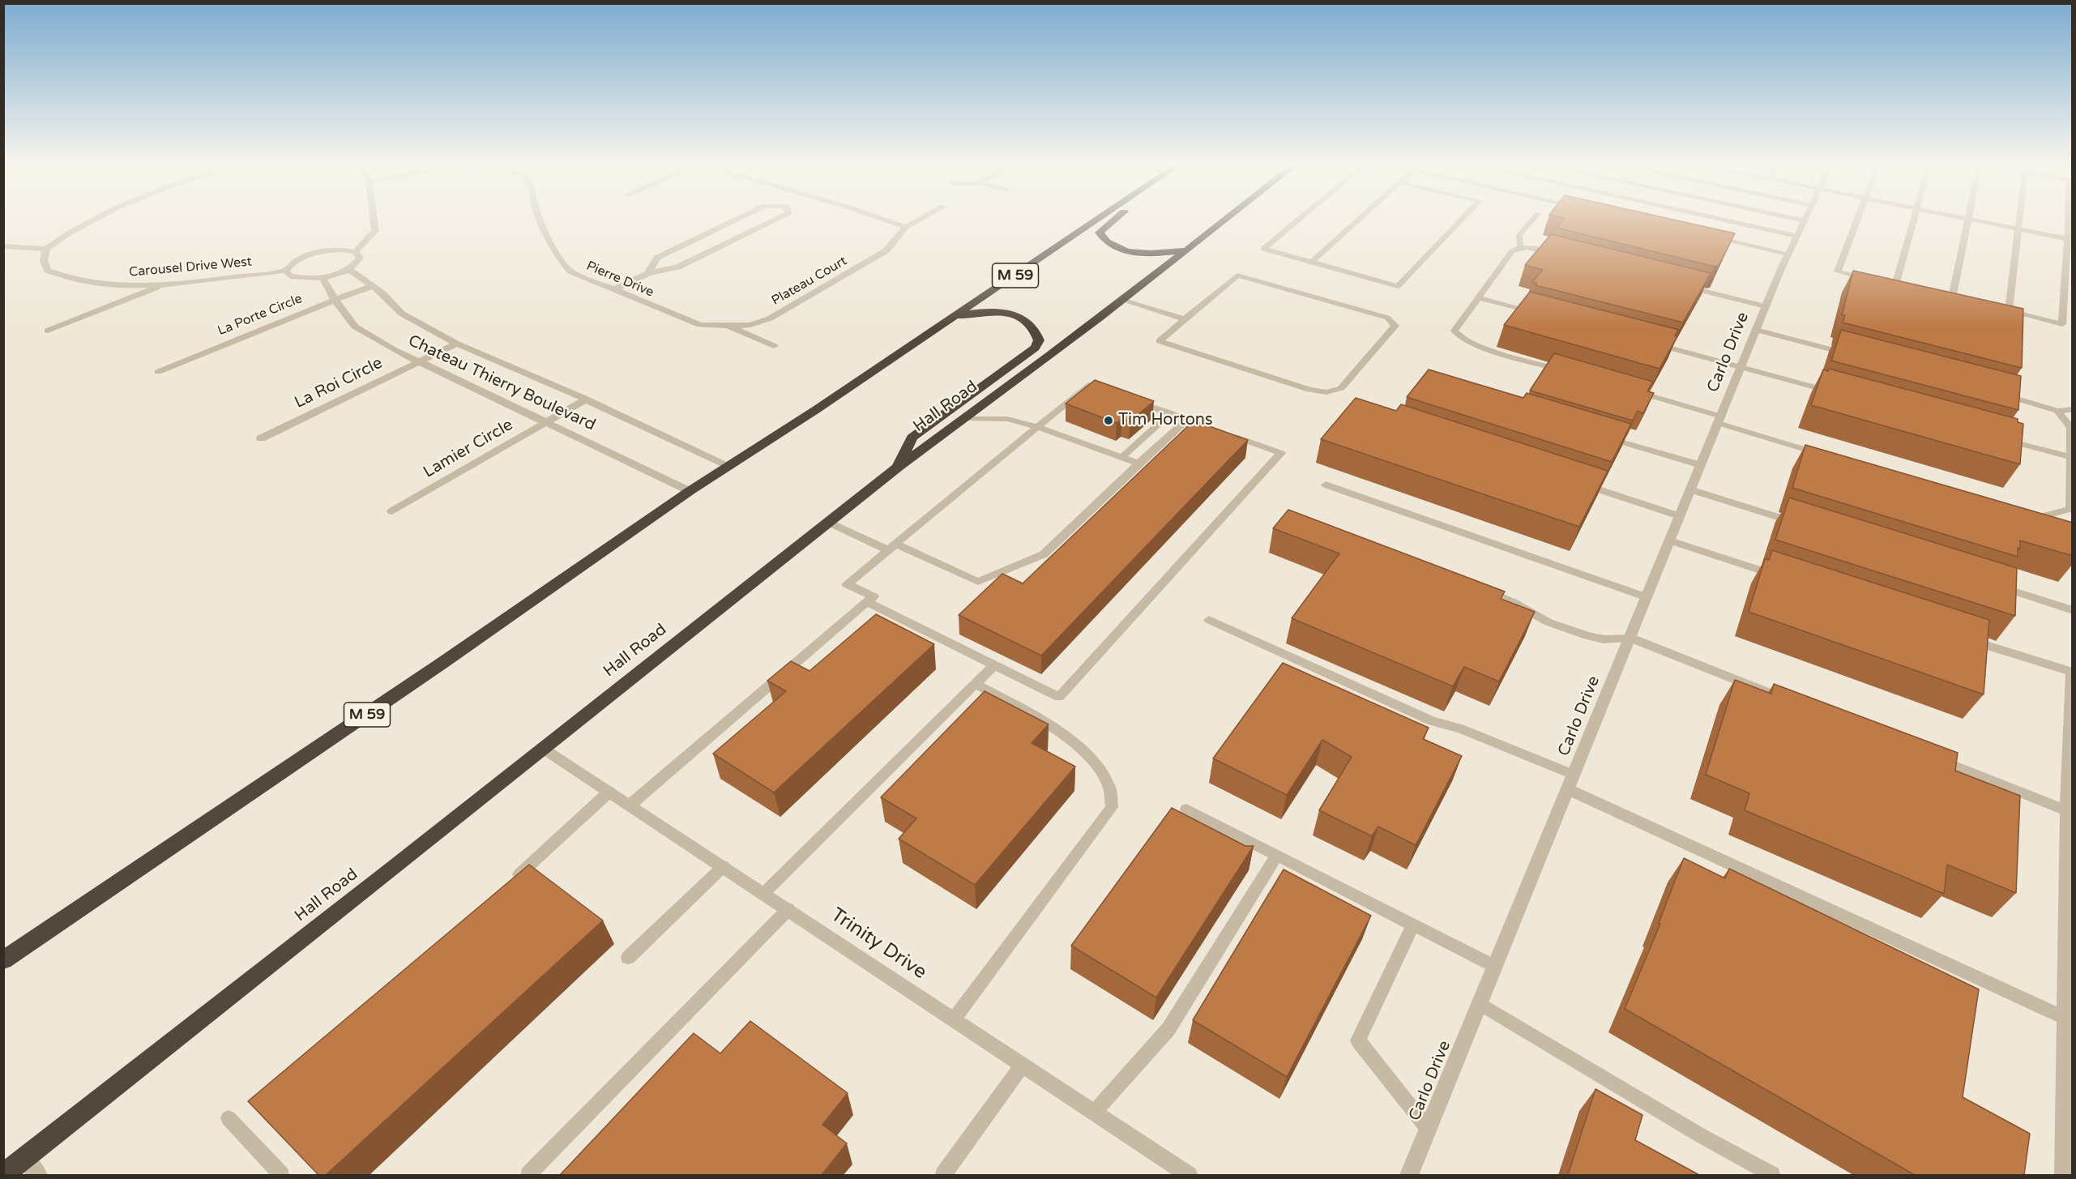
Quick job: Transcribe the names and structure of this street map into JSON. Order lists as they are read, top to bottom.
{
  "streets": {
    "highway": ["M 59", "Hall Road"],
    "street": [
      "Carousel Drive West",
      "Pierre Drive",
      "Plateau Court",
      "La Porte Circle",
      "Carlo Drive",
      "La Roi Circle",
      "Chateau Thierry Boulevard",
      "Lamier Circle",
      "Trinity Drive"
    ]
  },
  "crossings": [
    ["M 59", "Chateau Thierry Boulevard"],
    ["Pierre Drive", "Plateau Court"],
    ["La Porte Circle", "Chateau Thierry Boulevard"],
    ["La Roi Circle", "Chateau Thierry Boulevard"],
    ["Chateau Thierry Boulevard", "Lamier Circle"],
    ["Hall Road", "Trinity Drive"]
  ],
  "places": ["Tim Hortons"]
}
